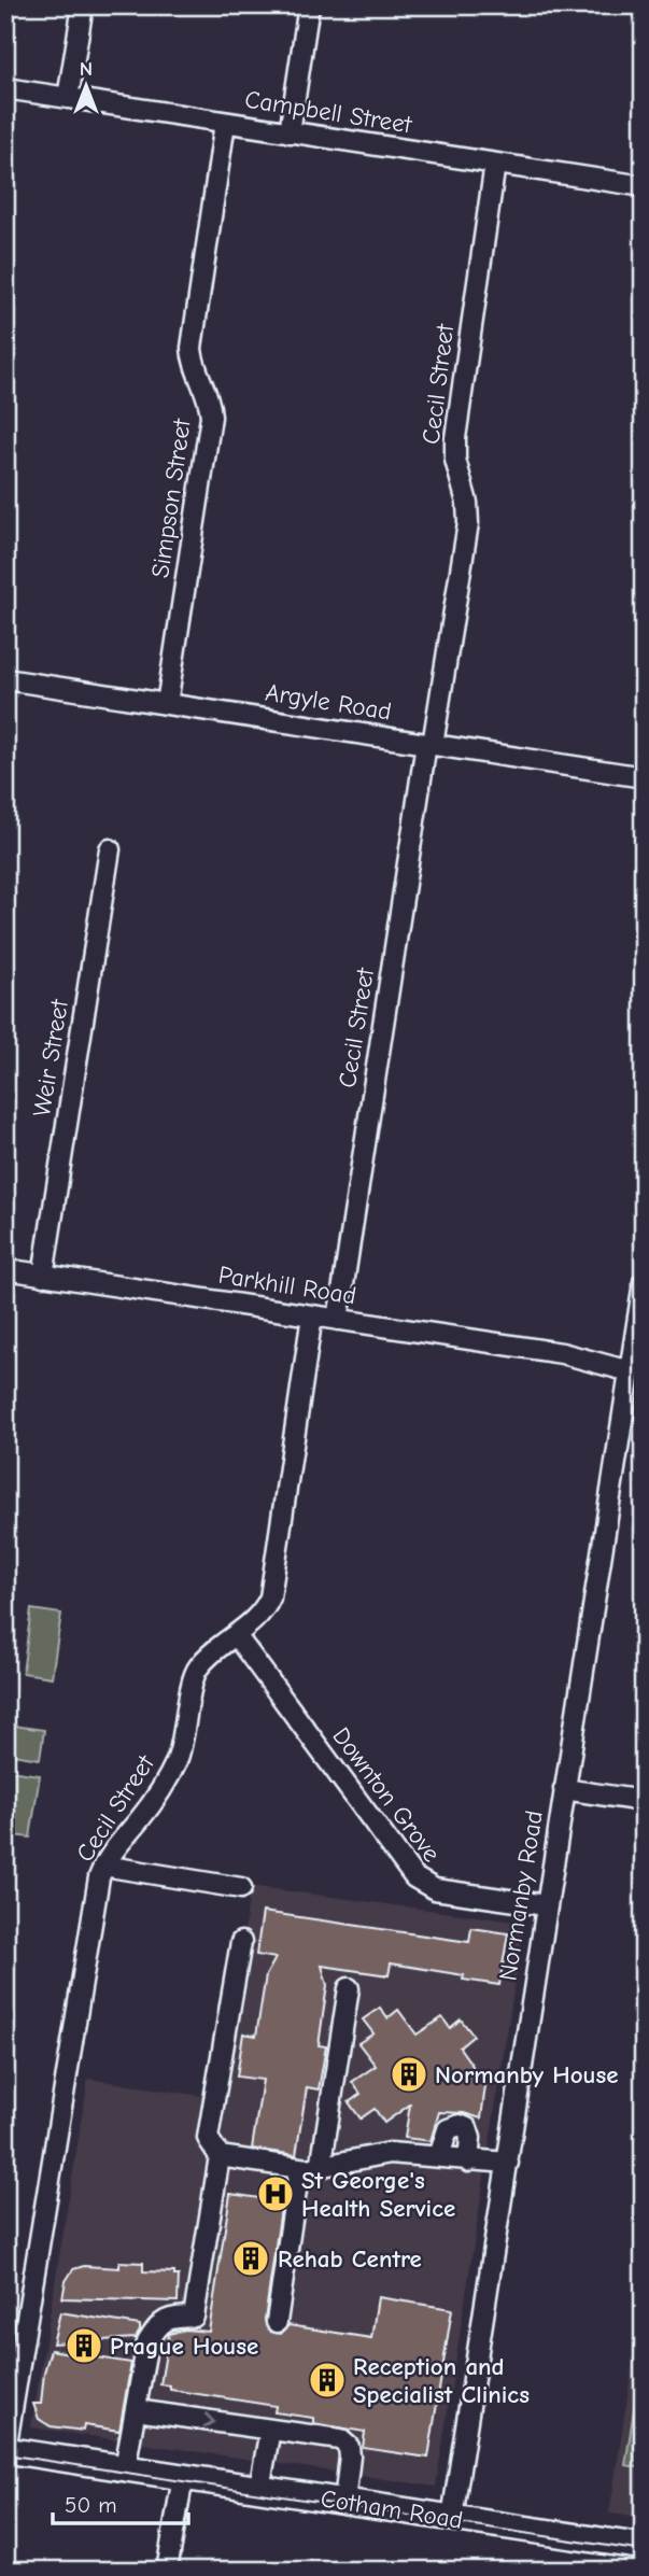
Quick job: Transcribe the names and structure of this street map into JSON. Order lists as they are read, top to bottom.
{
  "streets": {
    "main road": ["Cotham Road"],
    "street": [
      "Campbell Street",
      "Cecil Street",
      "Simpson Street",
      "Argyle Road",
      "Weir Street",
      "Parkhill Road",
      "Downton Grove",
      "Normanby Road"
    ]
  },
  "crossings": [
    ["Campbell Street", "Cecil Street"],
    ["Campbell Street", "Simpson Street"],
    ["Cecil Street", "Argyle Road"],
    ["Cecil Street", "Parkhill Road"],
    ["Cecil Street", "Downton Grove"],
    ["Cecil Street", "Cotham Road"],
    ["Simpson Street", "Argyle Road"],
    ["Weir Street", "Parkhill Road"],
    ["Parkhill Road", "Normanby Road"],
    ["Downton Grove", "Normanby Road"],
    ["Normanby Road", "Cotham Road"]
  ],
  "places": {
    "building": [
      "Normanby House",
      "Rehab Centre",
      "Prague House",
      "Reception and Specialist Clinics"
    ],
    "hospital": ["St George's Health Service"]
  },
  "scale_bar": "50 m",
  "north": "top"
}
